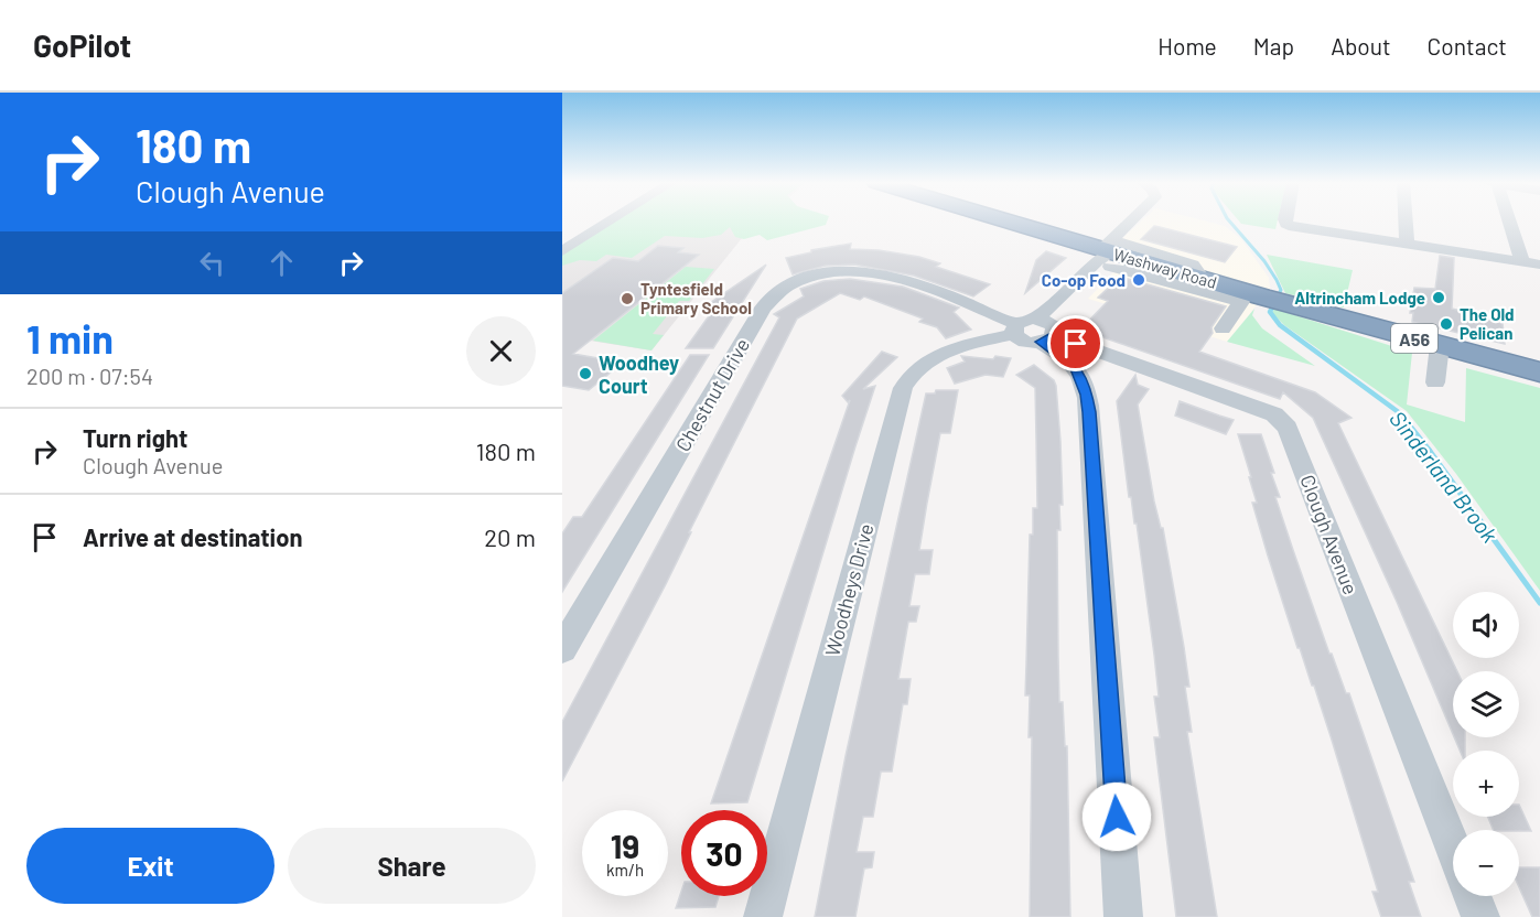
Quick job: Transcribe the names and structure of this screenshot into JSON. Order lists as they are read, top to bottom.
{
  "streets": {
    "highway": ["Washway Road", "A56"],
    "street": ["Chestnut Drive", "Clough Avenue", "Woodheys Drive"]
  },
  "crossings": [
    ["Washway Road", "A56"],
    ["Chestnut Drive", "Clough Avenue"],
    ["Chestnut Drive", "Woodheys Drive"],
    ["Clough Avenue", "Woodheys Drive"]
  ],
  "water": ["Sinderland Brook"],
  "places": [
    "Co-op Food",
    "Altrincham Lodge",
    "Tyntesfield Primary School",
    "The Old Pelican",
    "Woodhey Court"
  ],
  "page": {
    "header": "GoPilot",
    "nav": [
      "Home",
      "Map",
      "About",
      "Contact"
    ],
    "turn": ["180 m", "Clough Avenue"],
    "heading": ["1 min", "200 m · 07:54"],
    "list": [
      {
        "name": "Turn right",
        "note": "Clough Avenue",
        "value": "180 m"
      },
      {
        "name": "Arrive at destination",
        "value": "20 m"
      }
    ],
    "map_buttons": ["+", "−"],
    "speed": "19 km/h",
    "limit": "30",
    "buttons": ["Exit", "Share"]
  }
}
